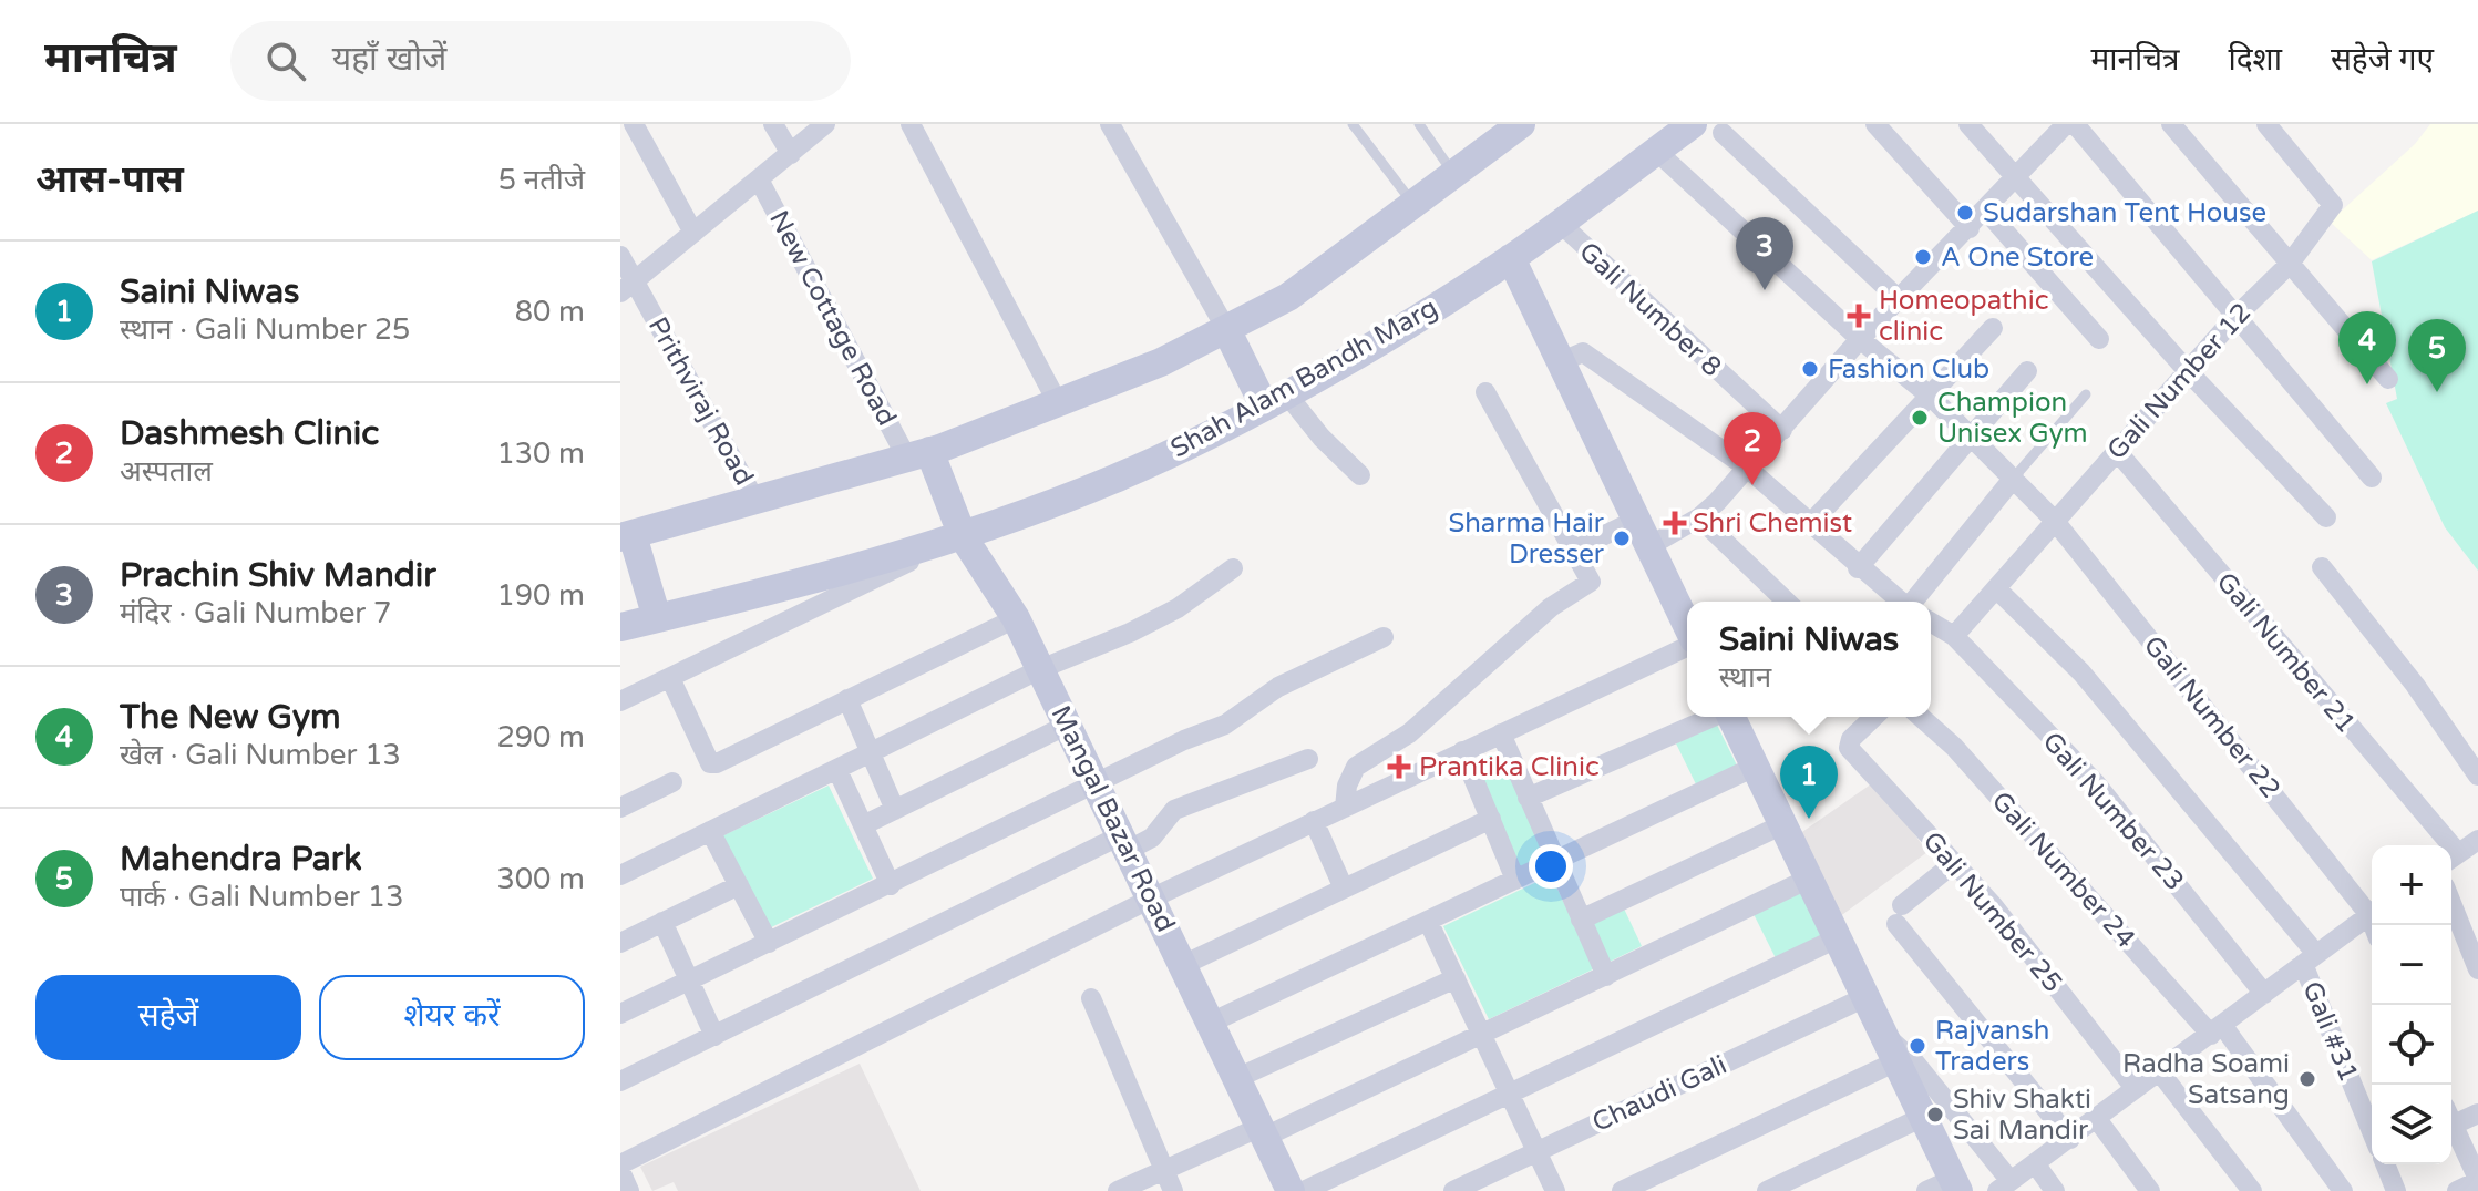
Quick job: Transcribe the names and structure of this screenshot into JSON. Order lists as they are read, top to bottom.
{
  "streets": {
    "street": [
      "Gali Number 8",
      "New Cottage Road",
      "Shah Alam Bandh Marg",
      "Gali Number 12",
      "Prithviraj Road",
      "Gali Number 21",
      "Gali Number 22",
      "Gali Number 23",
      "Mangal Bazar Road",
      "Gali Number 24",
      "Gali Number 25",
      "Gali #31",
      "Chaudi Gali"
    ]
  },
  "crossings": [
    ["Gali Number 8", "Shah Alam Bandh Marg"],
    ["New Cottage Road", "Mangal Bazar Road"],
    ["Shah Alam Bandh Marg", "Gali Number 22"],
    ["Shah Alam Bandh Marg", "Mangal Bazar Road"],
    ["Gali Number 12", "Gali Number 21"],
    ["Gali Number 12", "Gali Number 22"],
    ["Gali Number 12", "Gali Number 23"],
    ["Gali Number 12", "Gali #31"]
  ],
  "places": {
    "other": [
      "Sudarshan Tent House",
      "A One Store",
      "Fashion Club",
      "Champion Unisex Gym",
      "Sharma Hair Dresser",
      "Rajvansh Traders",
      "Radha Soami Satsang",
      "Shiv Shakti Sai Mandir"
    ],
    "health": ["Homeopathic clinic", "Shri Chemist", "Prantika Clinic"]
  },
  "page": {
    "header": "मानचित्र",
    "search": "यहाँ खोजें",
    "nav": ["मानचित्र", "दिशा", "सहेजे गए"],
    "heading": ["आस-पास", "5 नतीजे"],
    "pins": [
      "3",
      "4",
      "5",
      "2",
      "1"
    ],
    "list": [
      {
        "mark": "1",
        "name": "Saini Niwas",
        "note": "स्थान · Gali Number 25",
        "value": "80 m"
      },
      {
        "mark": "2",
        "name": "Dashmesh Clinic",
        "note": "अस्पताल",
        "value": "130 m"
      },
      {
        "mark": "3",
        "name": "Prachin Shiv Mandir",
        "note": "मंदिर · Gali Number 7",
        "value": "190 m"
      },
      {
        "mark": "4",
        "name": "The New Gym",
        "note": "खेल · Gali Number 13",
        "value": "290 m"
      },
      {
        "mark": "5",
        "name": "Mahendra Park",
        "note": "पार्क · Gali Number 13",
        "value": "300 m"
      }
    ],
    "popup": ["Saini Niwas", "स्थान"],
    "map_buttons": ["+", "−"],
    "buttons": ["सहेजें", "शेयर करें"]
  }
}
